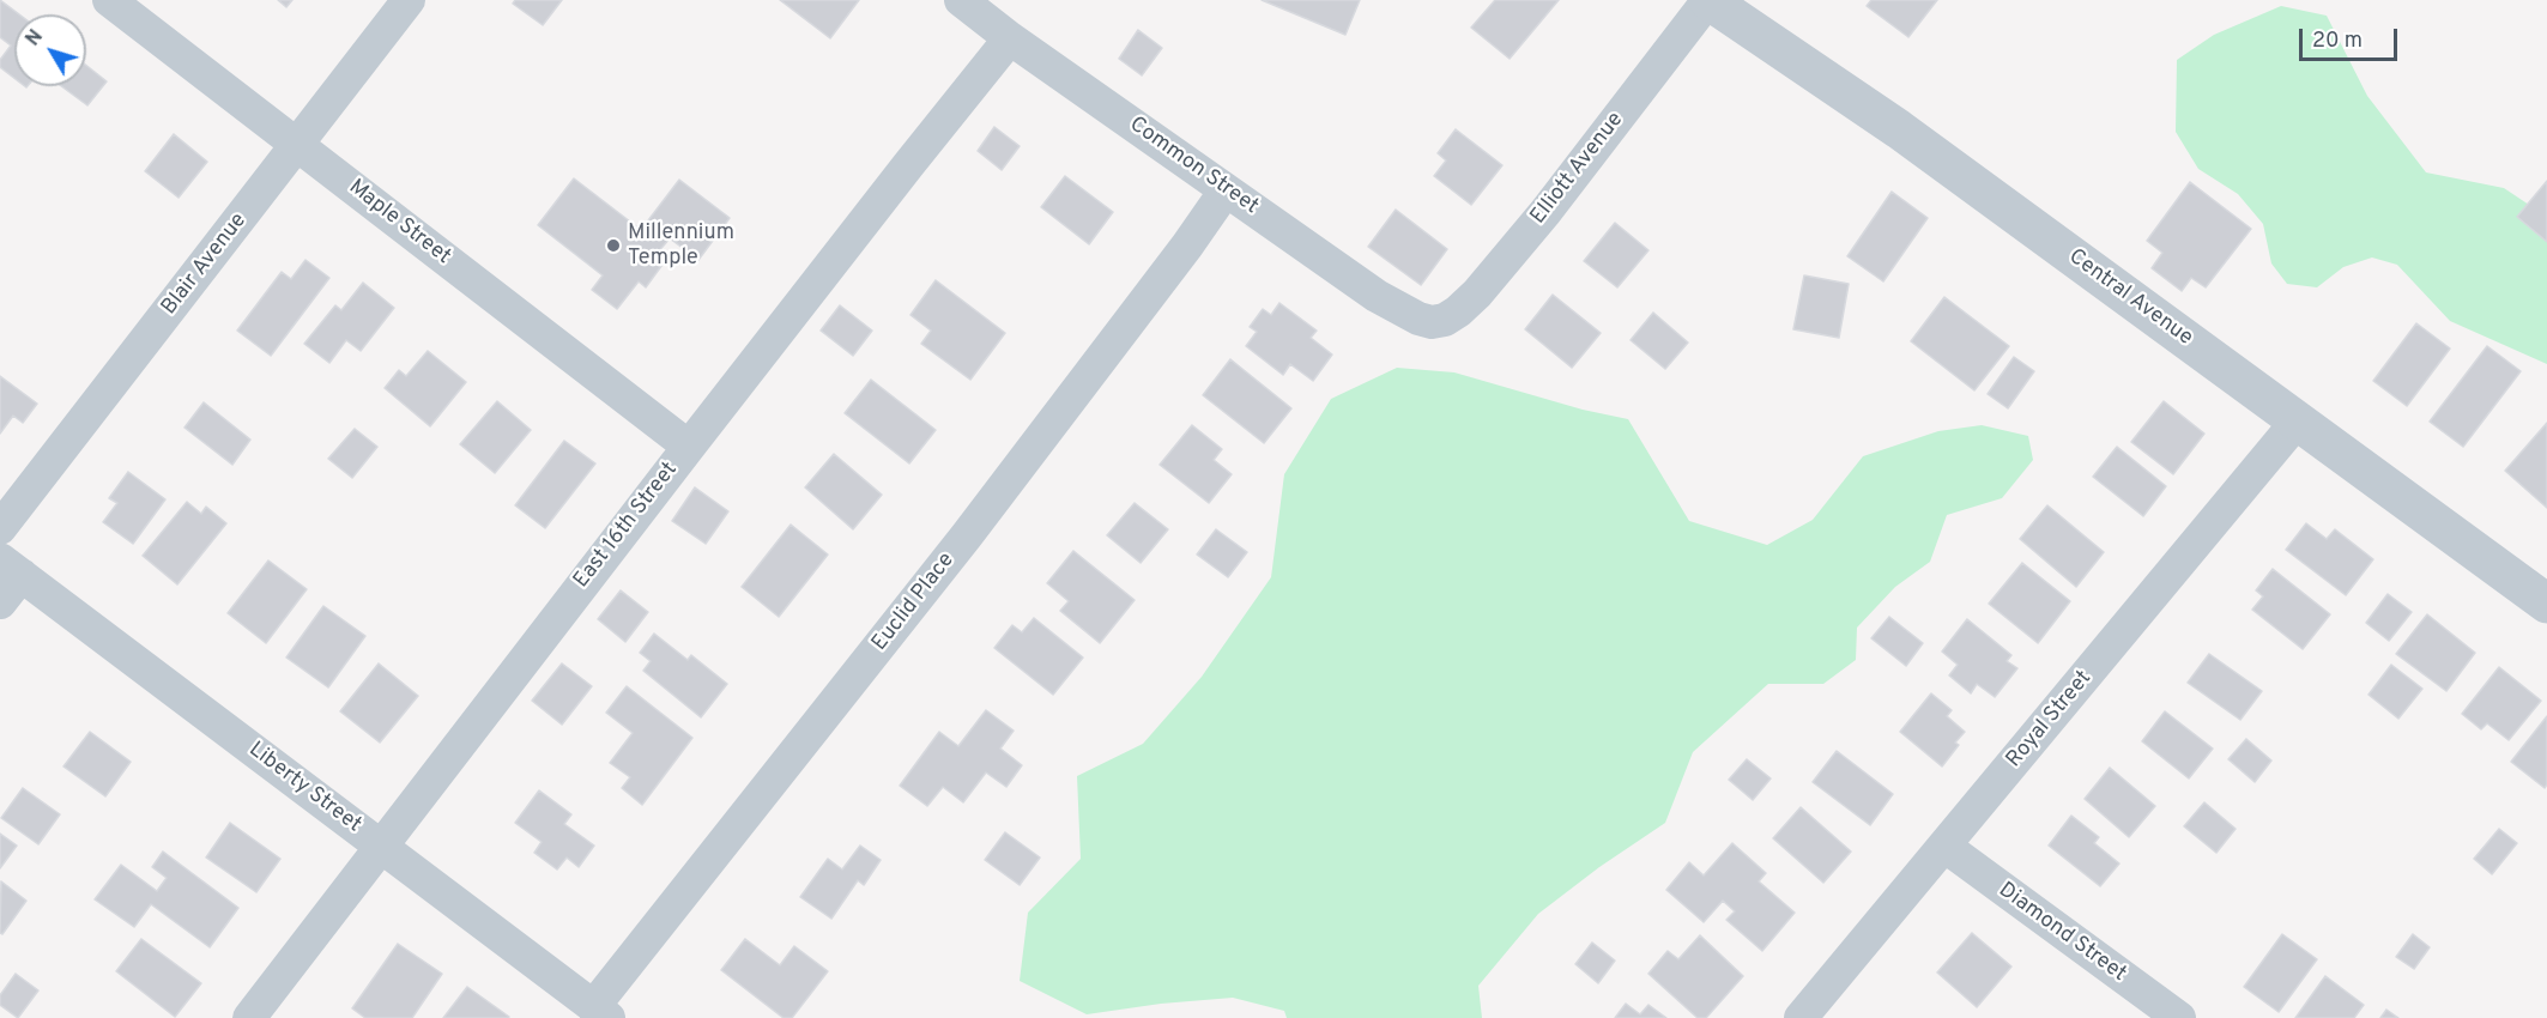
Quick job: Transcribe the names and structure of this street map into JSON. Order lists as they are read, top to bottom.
{
  "streets": {
    "street": [
      "Common Street",
      "Elliott Avenue",
      "Maple Street",
      "Blair Avenue",
      "Central Avenue",
      "East 16th Street",
      "Euclid Place",
      "Royal Street",
      "Liberty Street",
      "Diamond Street"
    ]
  },
  "crossings": [
    ["Common Street", "Elliott Avenue"],
    ["Common Street", "East 16th Street"],
    ["Common Street", "Euclid Place"],
    ["Elliott Avenue", "Central Avenue"],
    ["Maple Street", "Blair Avenue"],
    ["Maple Street", "East 16th Street"],
    ["Central Avenue", "Royal Street"],
    ["East 16th Street", "Liberty Street"],
    ["Euclid Place", "Liberty Street"],
    ["Royal Street", "Diamond Street"]
  ],
  "places": ["Millennium Temple"],
  "scale_bar": "20 m",
  "north": "top left"
}
